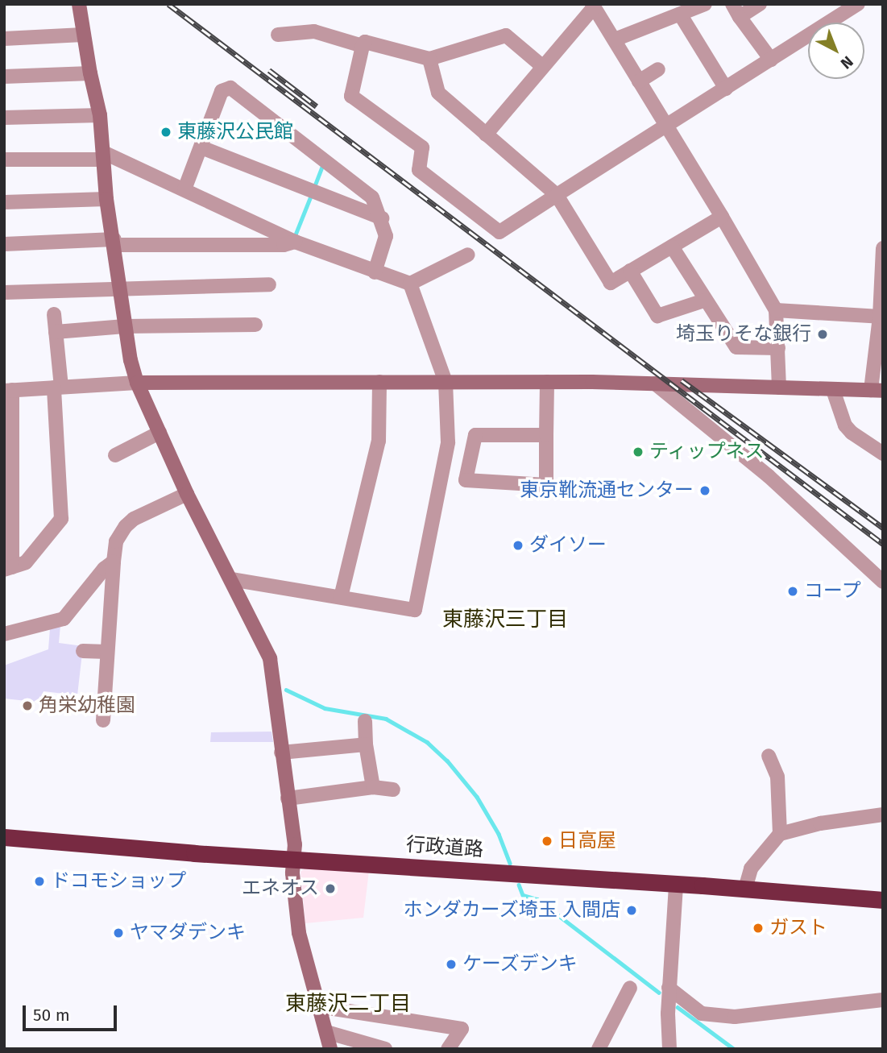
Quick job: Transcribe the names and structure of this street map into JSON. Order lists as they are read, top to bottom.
{
  "streets": {
    "highway": ["行政道路"]
  },
  "districts": ["東藤沢三丁目", "東藤沢二丁目"],
  "places": [
    "東藤沢公民館",
    "埼玉りそな銀行",
    "ティップネス",
    "東京靴流通センター",
    "ダイソー",
    "コープ",
    "角栄幼稚園",
    "日高屋",
    "ドコモショップ",
    "エネオス",
    "ホンダカーズ埼玉 入間店",
    "ガスト",
    "ヤマダデンキ",
    "ケーズデンキ"
  ],
  "scale_bar": "50 m",
  "north": "bottom right"
}
